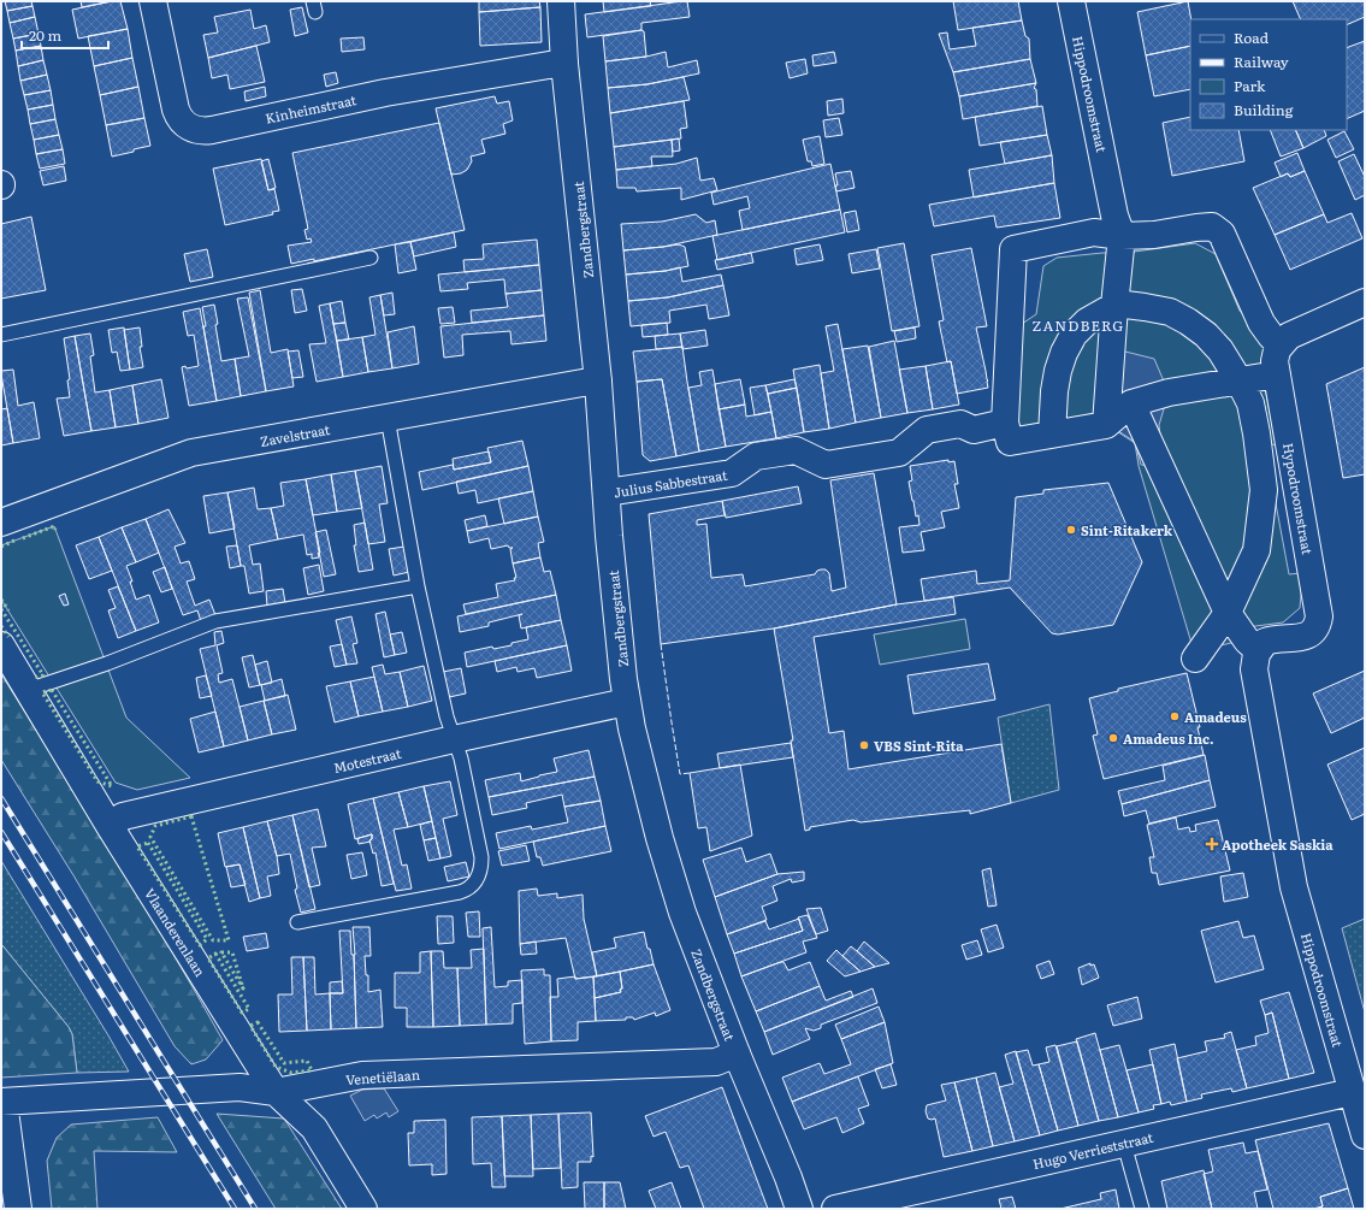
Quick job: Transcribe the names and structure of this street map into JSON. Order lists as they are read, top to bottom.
{
  "streets": {
    "street": [
      "Hippodroomstraat",
      "Kinheimstraat",
      "Zandbergstraat",
      "Zavelstraat",
      "Julius Sabbestraat",
      "Hypodroomstraat",
      "Motestraat",
      "Vlaanderenlaan",
      "Venetiëlaan",
      "Hugo Verrieststraat"
    ]
  },
  "crossings": [
    ["Hippodroomstraat", "Hypodroomstraat"],
    ["Hippodroomstraat", "Hugo Verrieststraat"],
    ["Kinheimstraat", "Zandbergstraat"],
    ["Zandbergstraat", "Zavelstraat"],
    ["Zandbergstraat", "Julius Sabbestraat"],
    ["Zandbergstraat", "Motestraat"],
    ["Zandbergstraat", "Venetiëlaan"],
    ["Motestraat", "Vlaanderenlaan"],
    ["Vlaanderenlaan", "Venetiëlaan"]
  ],
  "districts": ["ZANDBERG"],
  "places": {
    "other": [
      "Sint-Ritakerk",
      "Amadeus",
      "Amadeus Inc.",
      "VBS Sint-Rita"
    ],
    "health": ["Apotheek Saskia"]
  },
  "legend": [
    "Road",
    "Railway",
    "Park",
    "Building"
  ],
  "scale_bar": "20 m"
}
